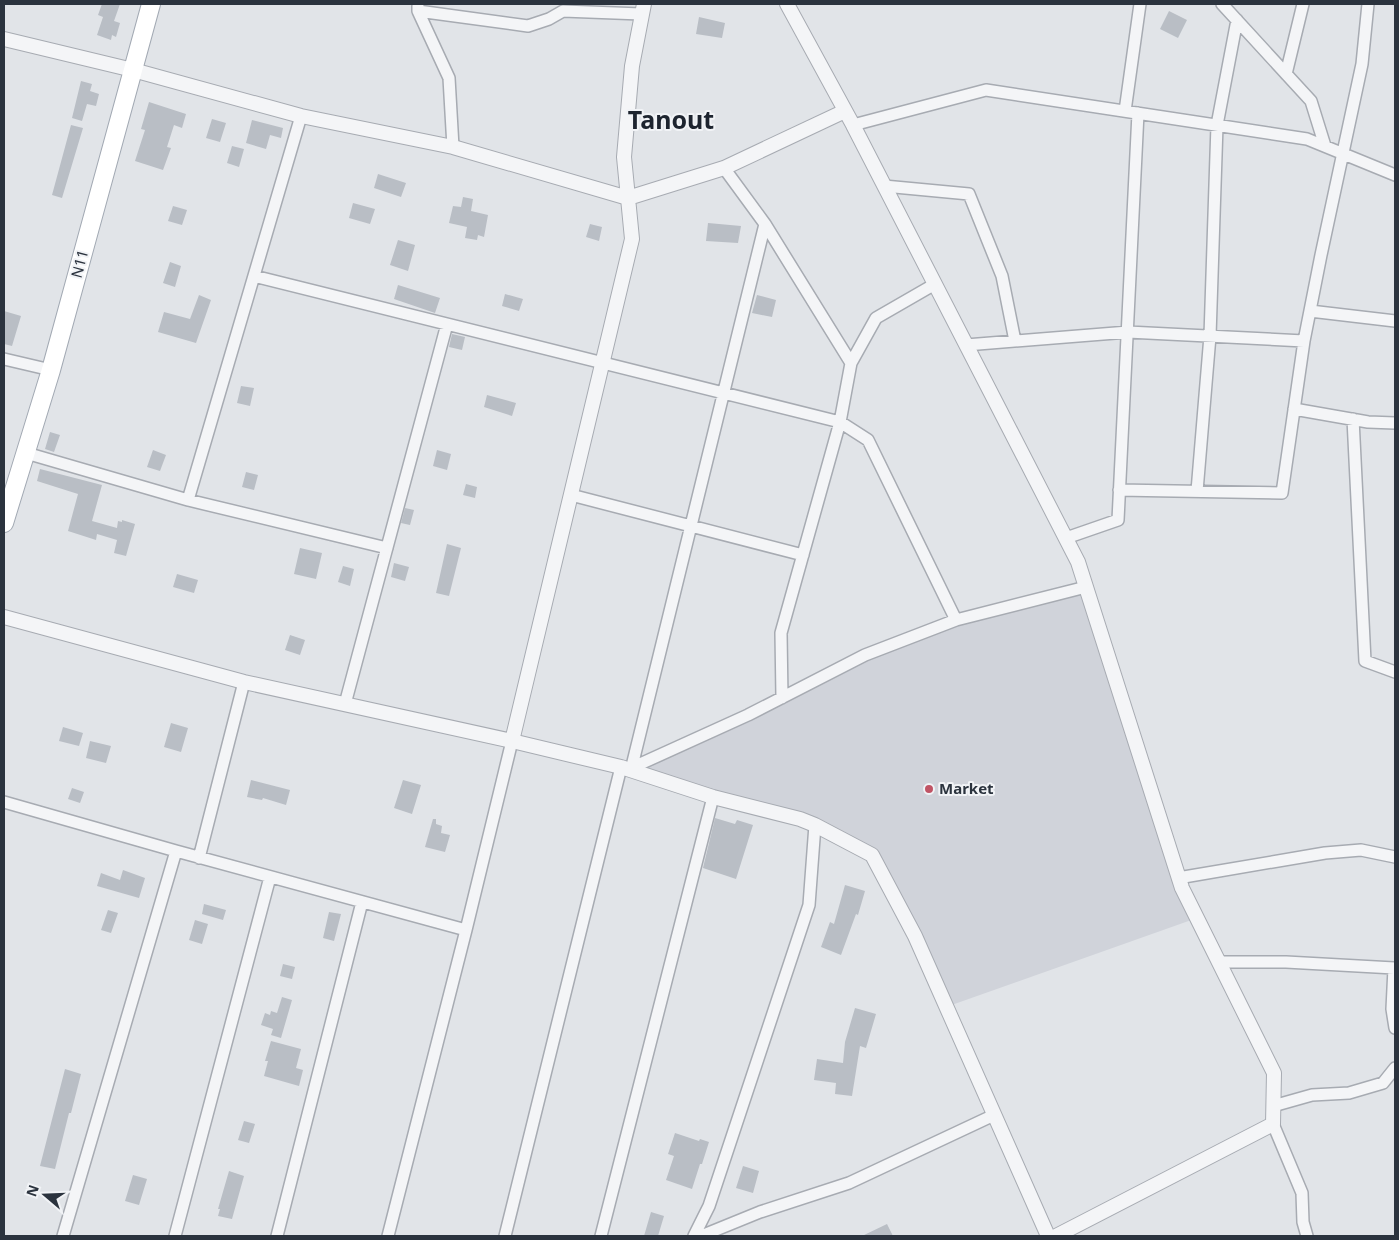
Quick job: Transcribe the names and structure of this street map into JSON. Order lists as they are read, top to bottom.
{
  "streets": {
    "main road": ["N11"]
  },
  "districts": ["Tanout"],
  "places": ["Market"],
  "north": "left"
}
